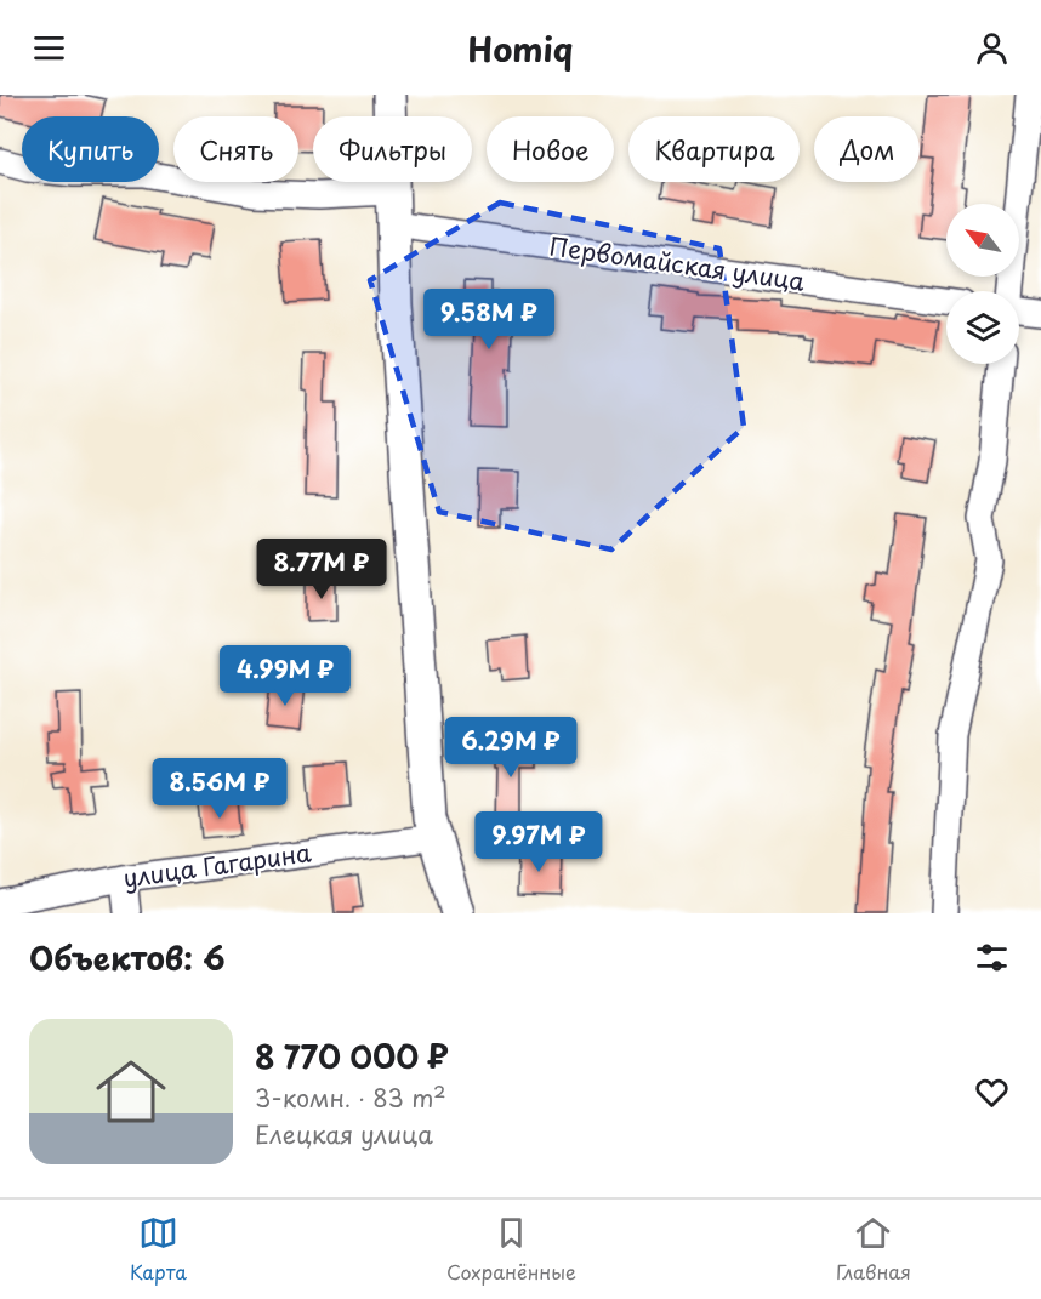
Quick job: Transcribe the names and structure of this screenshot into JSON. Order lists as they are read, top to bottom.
{
  "streets": {
    "street": ["Первомайская улица", "улица Гагарина"]
  },
  "north": "top left",
  "page": {
    "header": "Homiq",
    "chip": [
      "Купить",
      "Снять",
      "Фильтры",
      "Новое",
      "Квартира",
      "Дом"
    ],
    "price": [
      "9.58M ₽",
      "8.77M ₽",
      "4.99M ₽",
      "6.29M ₽",
      "8.56M ₽",
      "9.97M ₽"
    ],
    "heading": "Объектов: 6",
    "list": [
      {
        "name": "8 770 000 ₽",
        "note": "3-комн. · 83 m² · Елецкая улица"
      }
    ],
    "tabs": ["Карта", "Сохранённые", "Главная"]
  }
}
